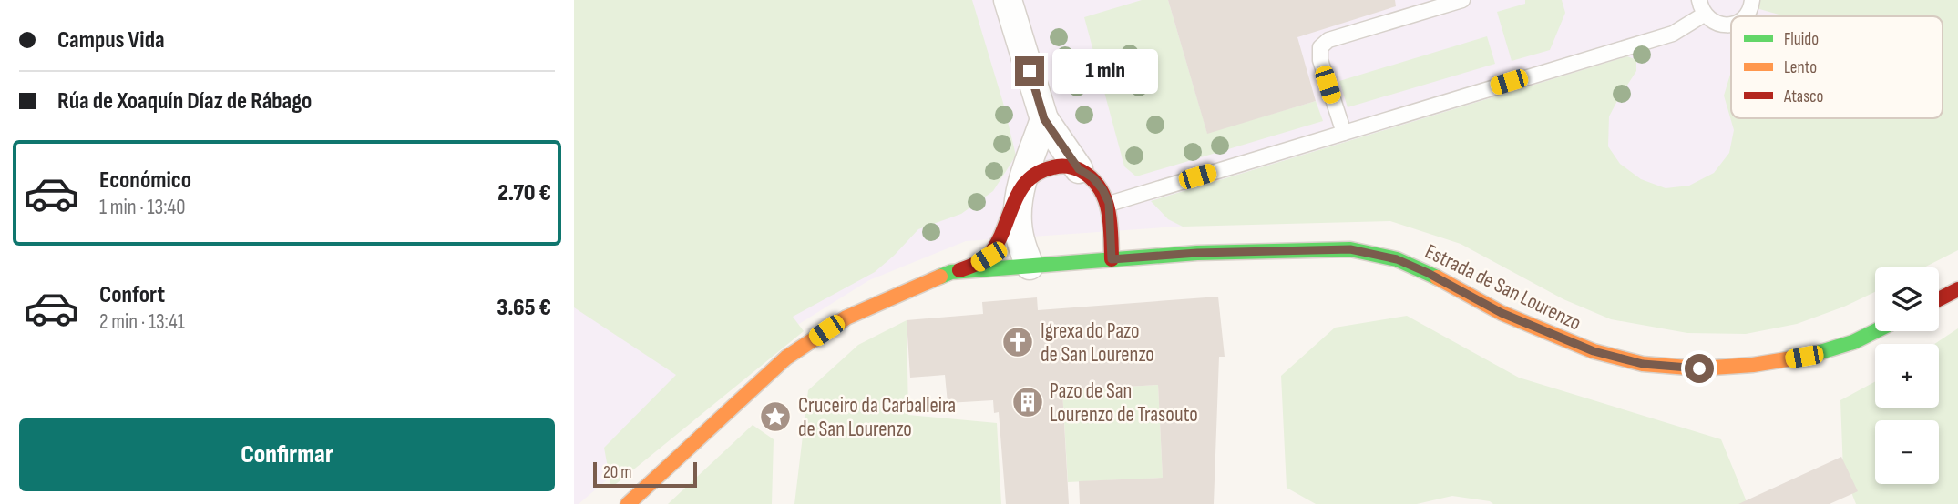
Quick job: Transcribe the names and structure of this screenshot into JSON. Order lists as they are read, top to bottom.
{
  "streets": {
    "street": ["Estrada de San Lourenzo"]
  },
  "places": {
    "church": ["Igrexa do Pazo de San Lourenzo"],
    "building": ["Pazo de San Lourenzo de Trasouto"],
    "place": ["Cruceiro da Carballeira de San Lourenzo"]
  },
  "legend": ["Fluido", "Lento", "Atasco"],
  "scale_bar": "20 m",
  "page": {
    "banner": ["Campus Vida", "Rúa de Xoaquín Díaz de Rábago"],
    "bubble": "1 min",
    "list": [
      {
        "name": "Económico",
        "note": "1 min · 13:40",
        "value": "2.70 €"
      },
      {
        "name": "Confort",
        "note": "2 min · 13:41",
        "value": "3.65 €"
      }
    ],
    "map_buttons": ["+", "−"],
    "buttons": "Confirmar",
    "scale": "20 m"
  }
}
